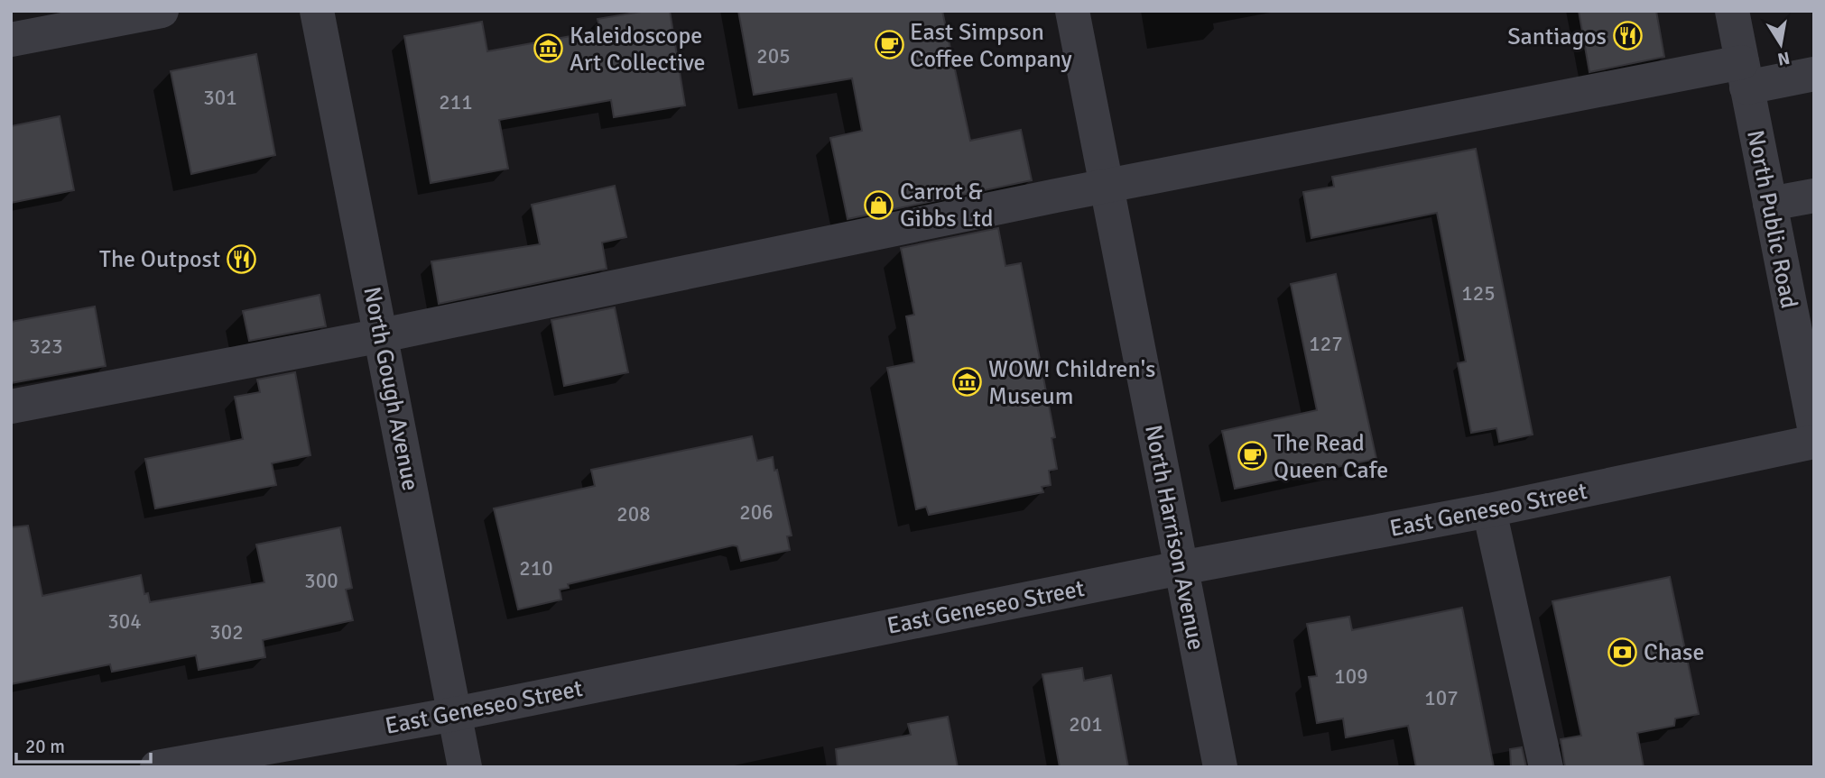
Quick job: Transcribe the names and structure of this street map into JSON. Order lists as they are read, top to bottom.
{
  "streets": {
    "street": [
      "North Public Road",
      "North Gough Avenue",
      "East Geneseo Street",
      "North Harrison Avenue"
    ]
  },
  "crossings": [
    ["North Gough Avenue", "East Geneseo Street"],
    ["East Geneseo Street", "North Harrison Avenue"]
  ],
  "places": {
    "restaurant": ["Santiagos", "The Outpost"],
    "cafe": ["East Simpson Coffee Company", "The Read Queen Cafe"],
    "museum": ["Kaleidoscope Art Collective", "WOW! Children's Museum"],
    "shop": ["Carrot & Gibbs Ltd"],
    "bank": ["Chase"]
  },
  "house_numbers": [
    "205",
    "301",
    "211",
    "125",
    "127",
    "323",
    "206",
    "208",
    "210",
    "300",
    "304",
    "302",
    "109",
    "107",
    "201"
  ],
  "scale_bar": "20 m",
  "north": "bottom"
}
